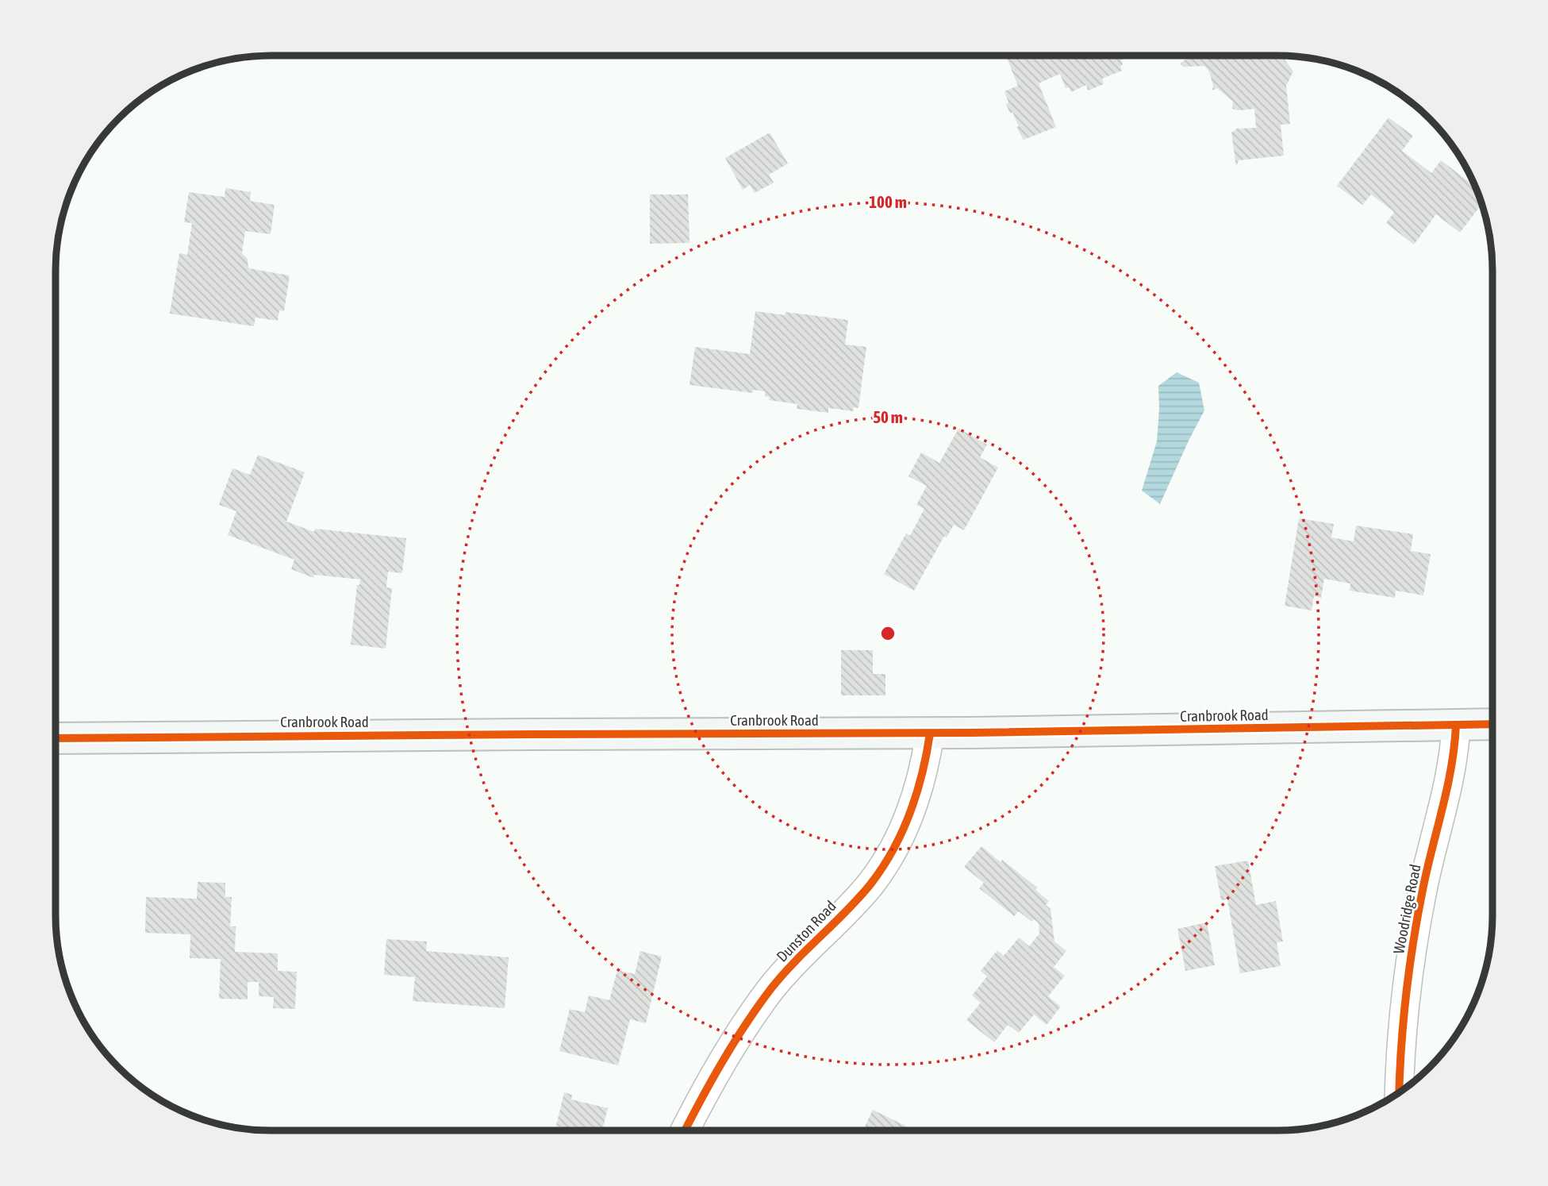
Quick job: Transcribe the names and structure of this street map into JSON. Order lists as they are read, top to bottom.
{
  "streets": {
    "street": ["Cranbrook Road", "Woodridge Road", "Dunston Road"]
  },
  "crossings": [
    ["Cranbrook Road", "Woodridge Road"],
    ["Cranbrook Road", "Dunston Road"]
  ],
  "rings": ["100 m", "50 m"]
}
